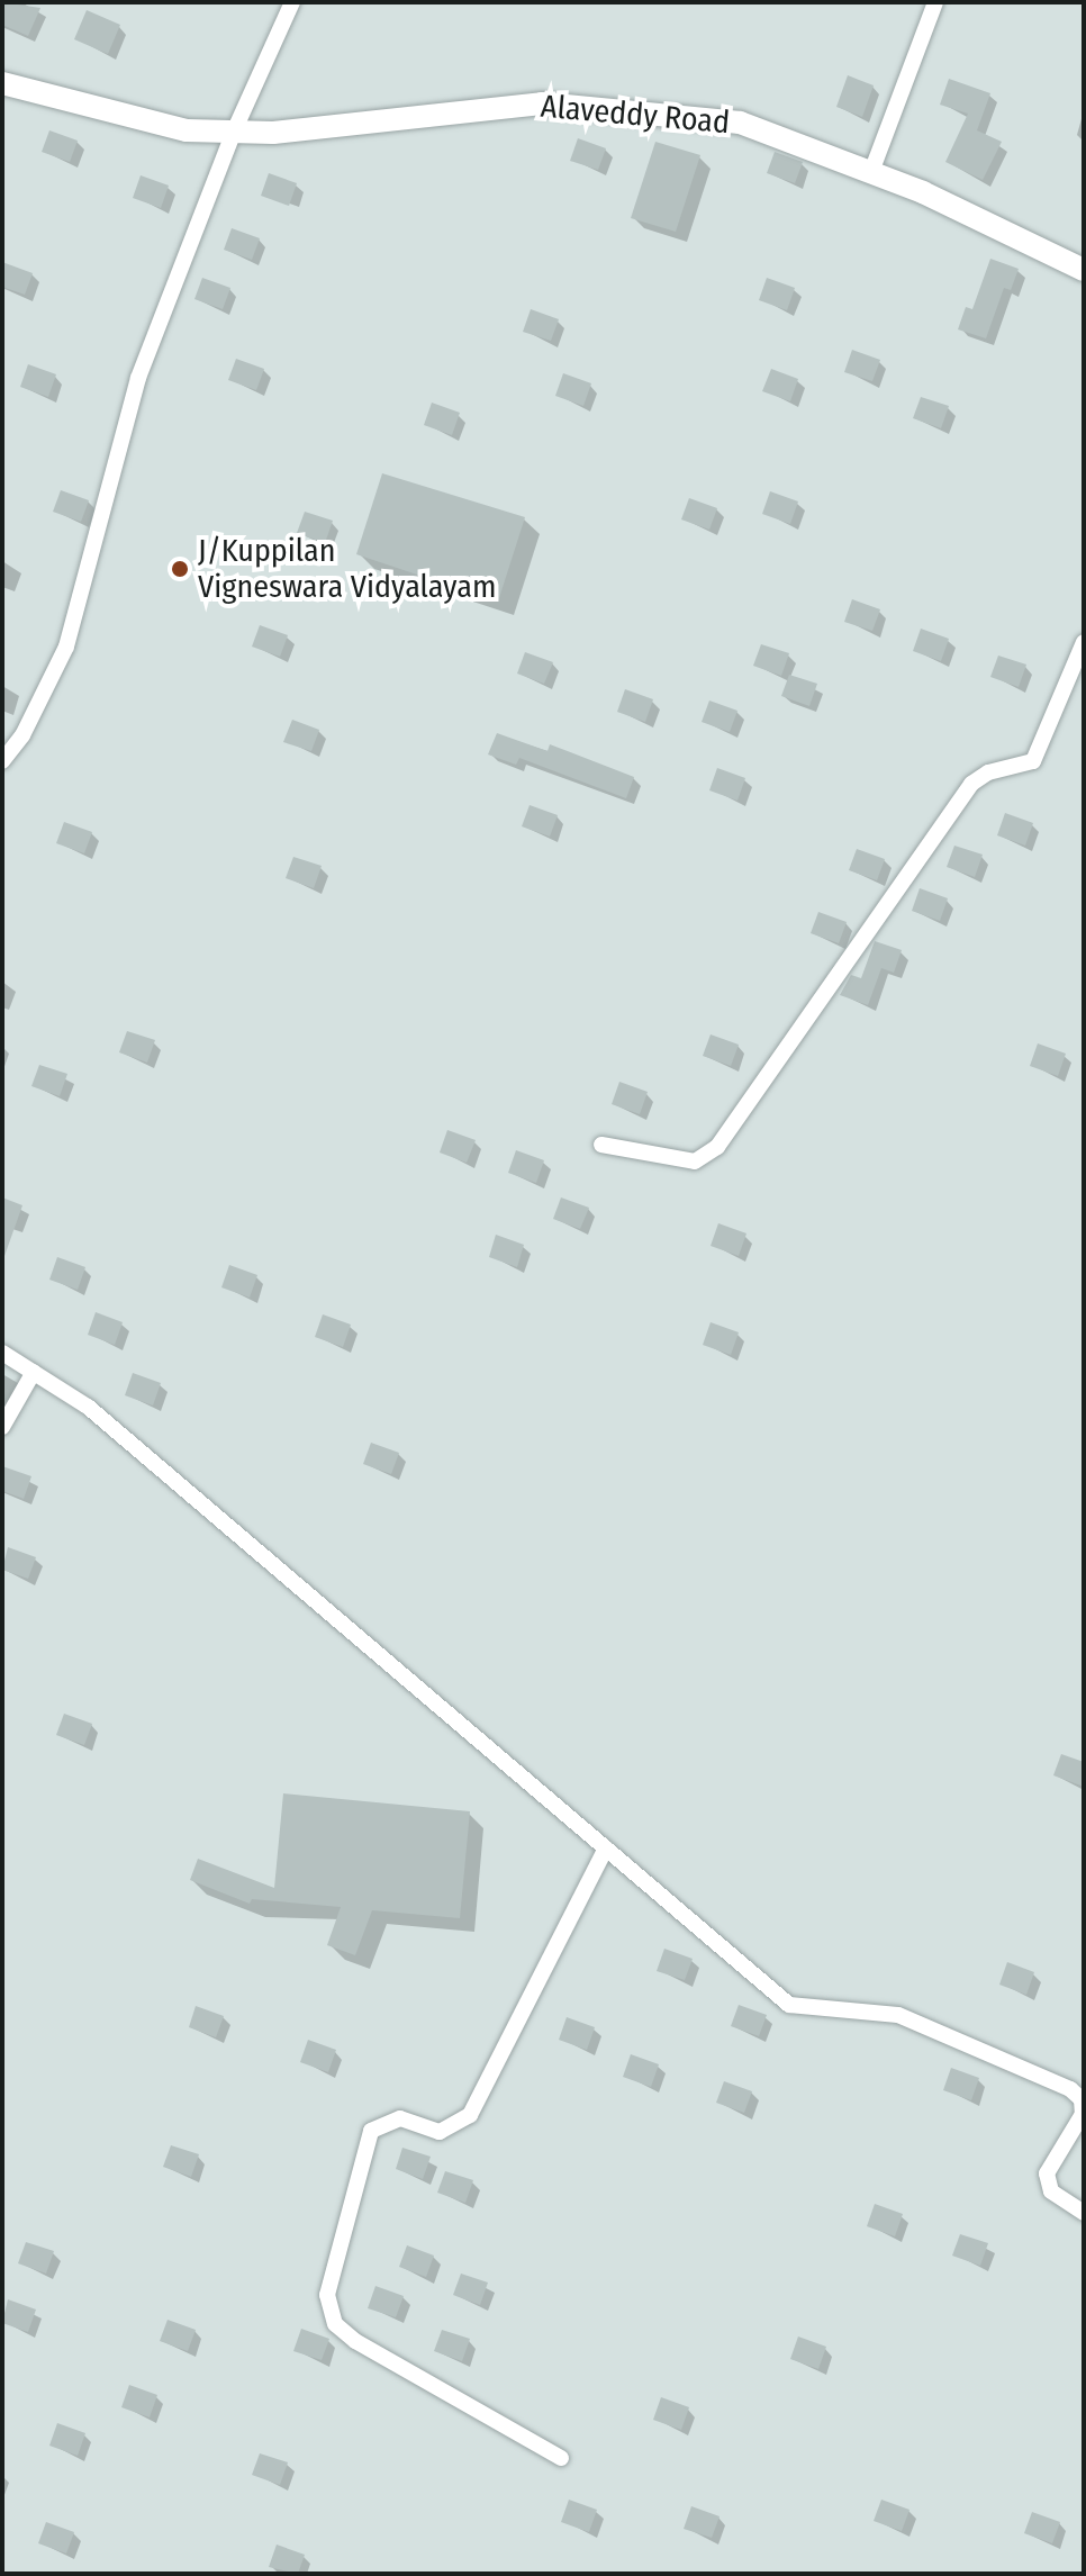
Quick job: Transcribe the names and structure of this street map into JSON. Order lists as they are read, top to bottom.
{
  "streets": {
    "street": ["Alaveddy Road"]
  },
  "places": ["J/Kuppilan Vigneswara Vidyalayam"]
}
